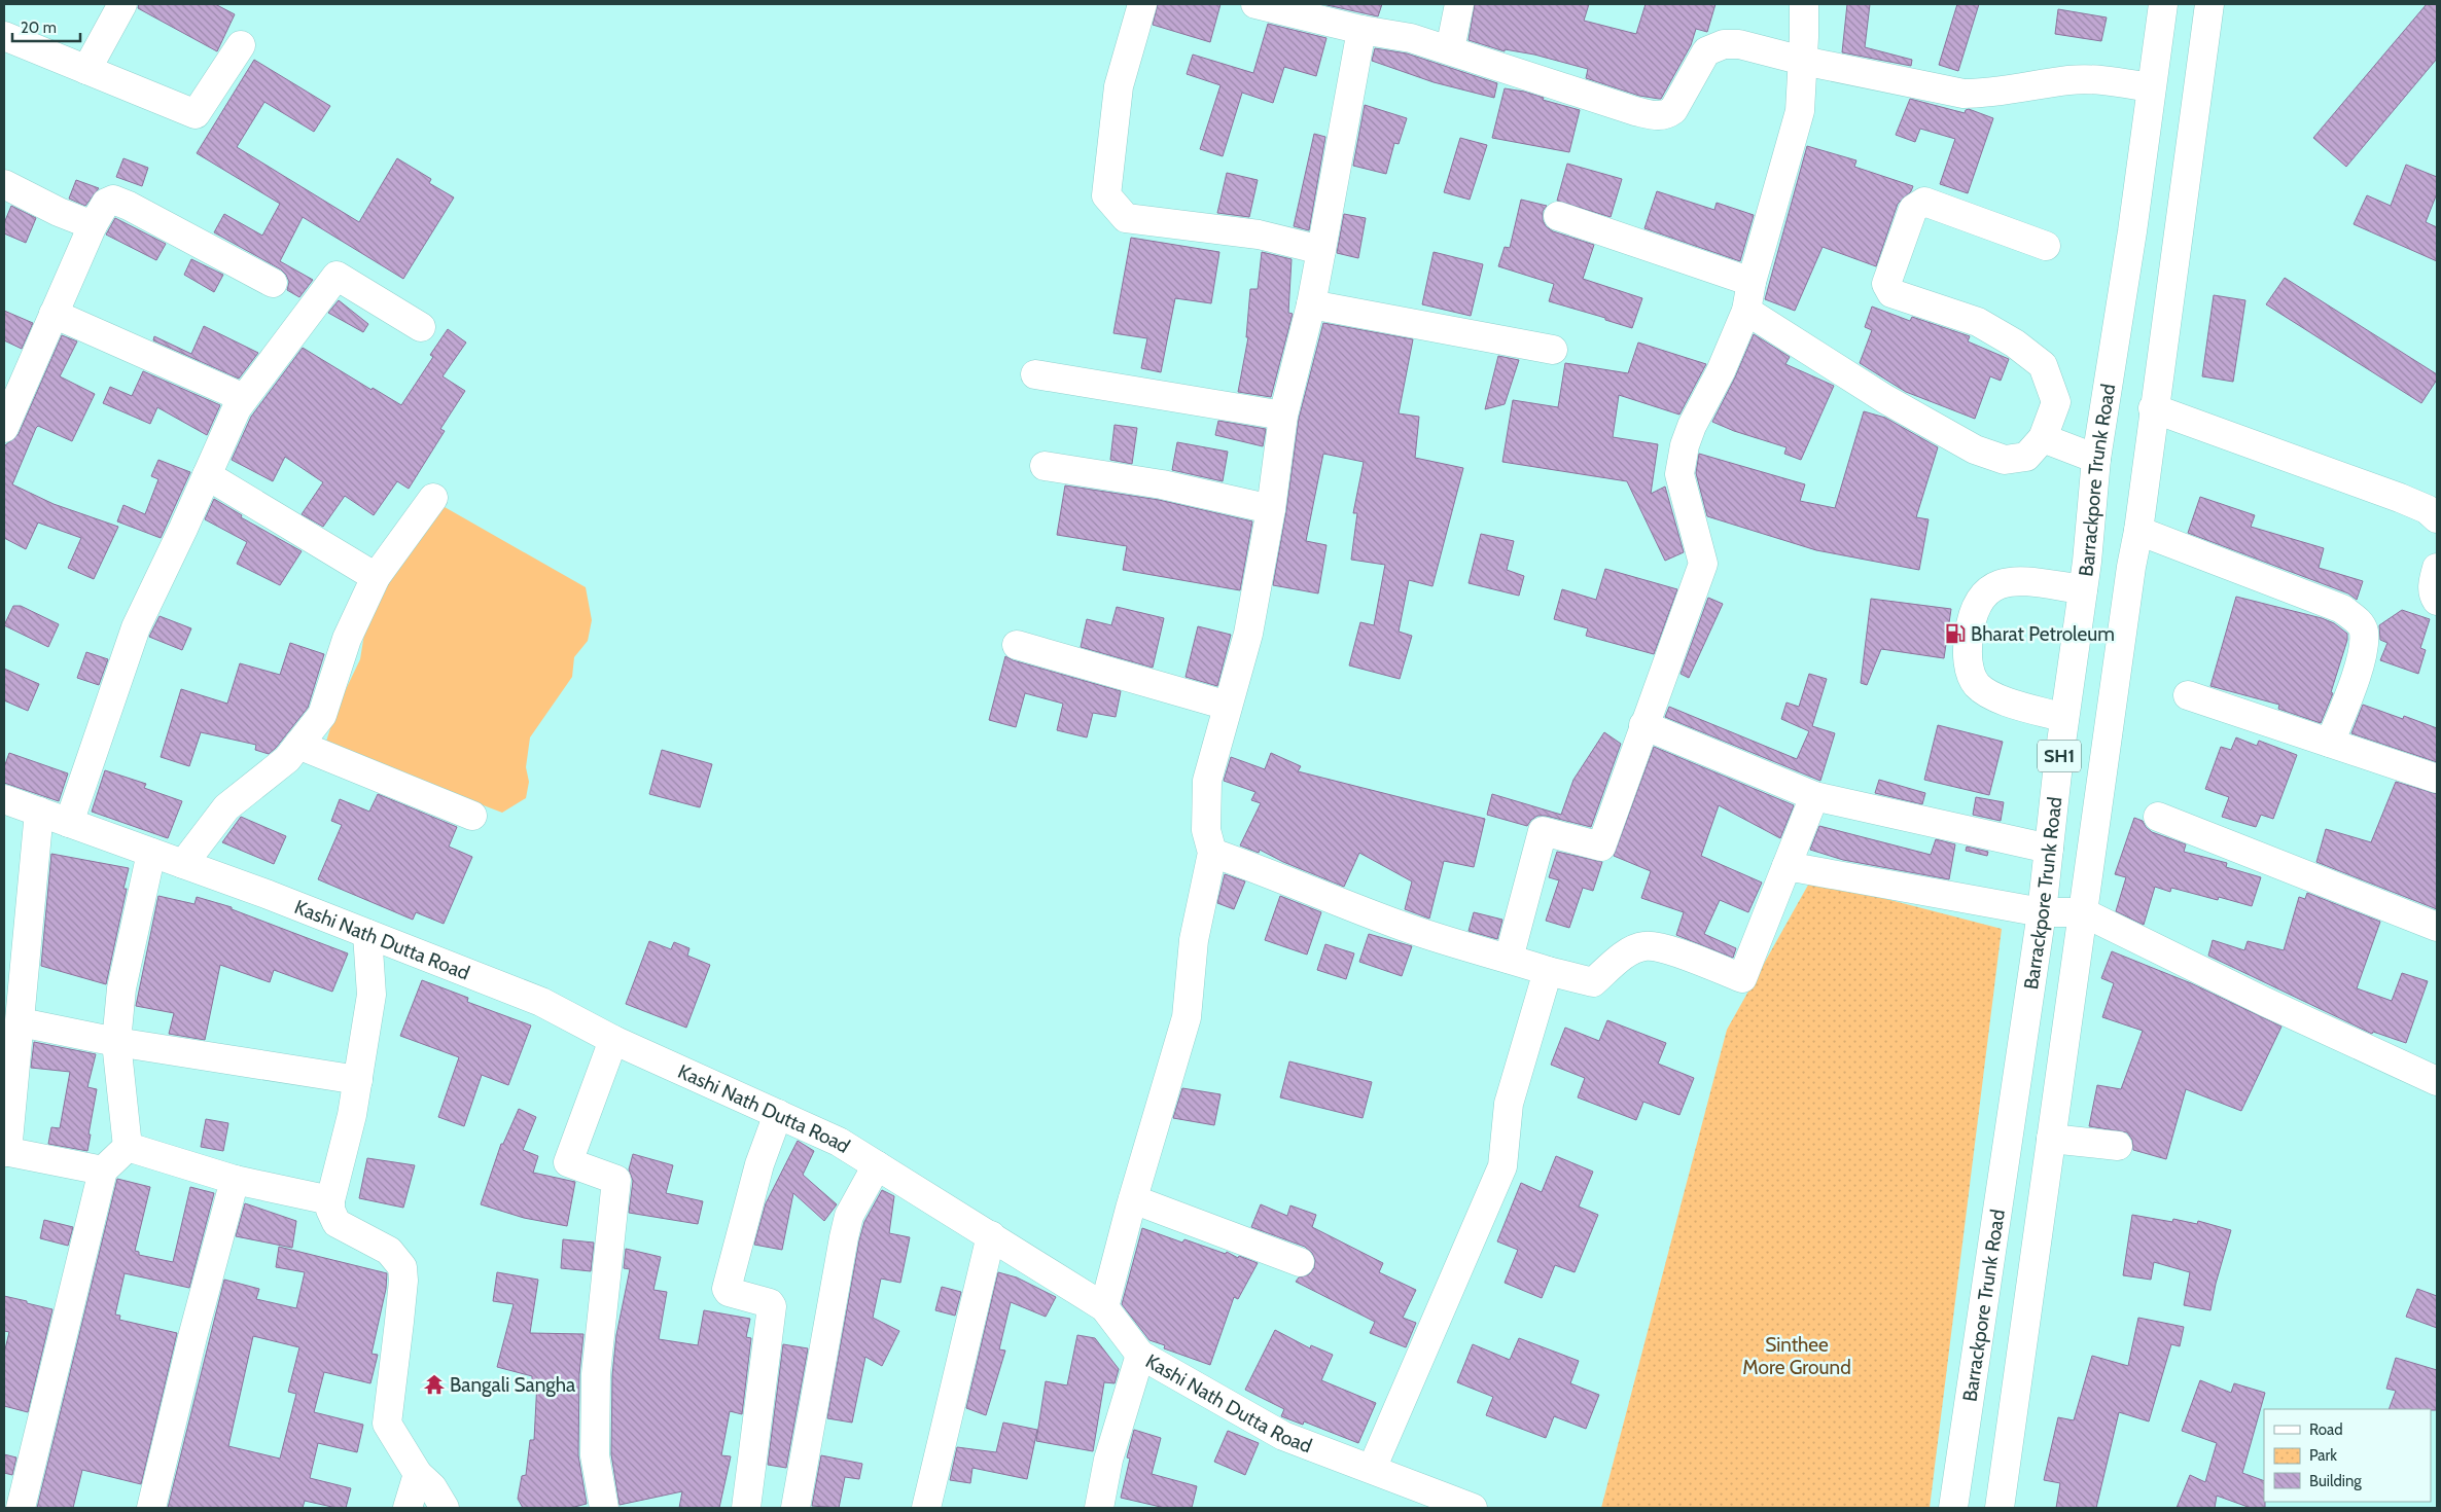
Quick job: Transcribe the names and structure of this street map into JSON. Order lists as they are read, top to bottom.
{
  "streets": {
    "street": ["Barrackpore Trunk Road", "SH1", "Kashi Nath Dutta Road"]
  },
  "parks": ["Sinthee More Ground"],
  "places": {
    "fuel station": ["Bharat Petroleum"],
    "temple": ["Bangali Sangha"]
  },
  "legend": ["Road", "Park", "Building"],
  "scale_bar": "20 m"
}
